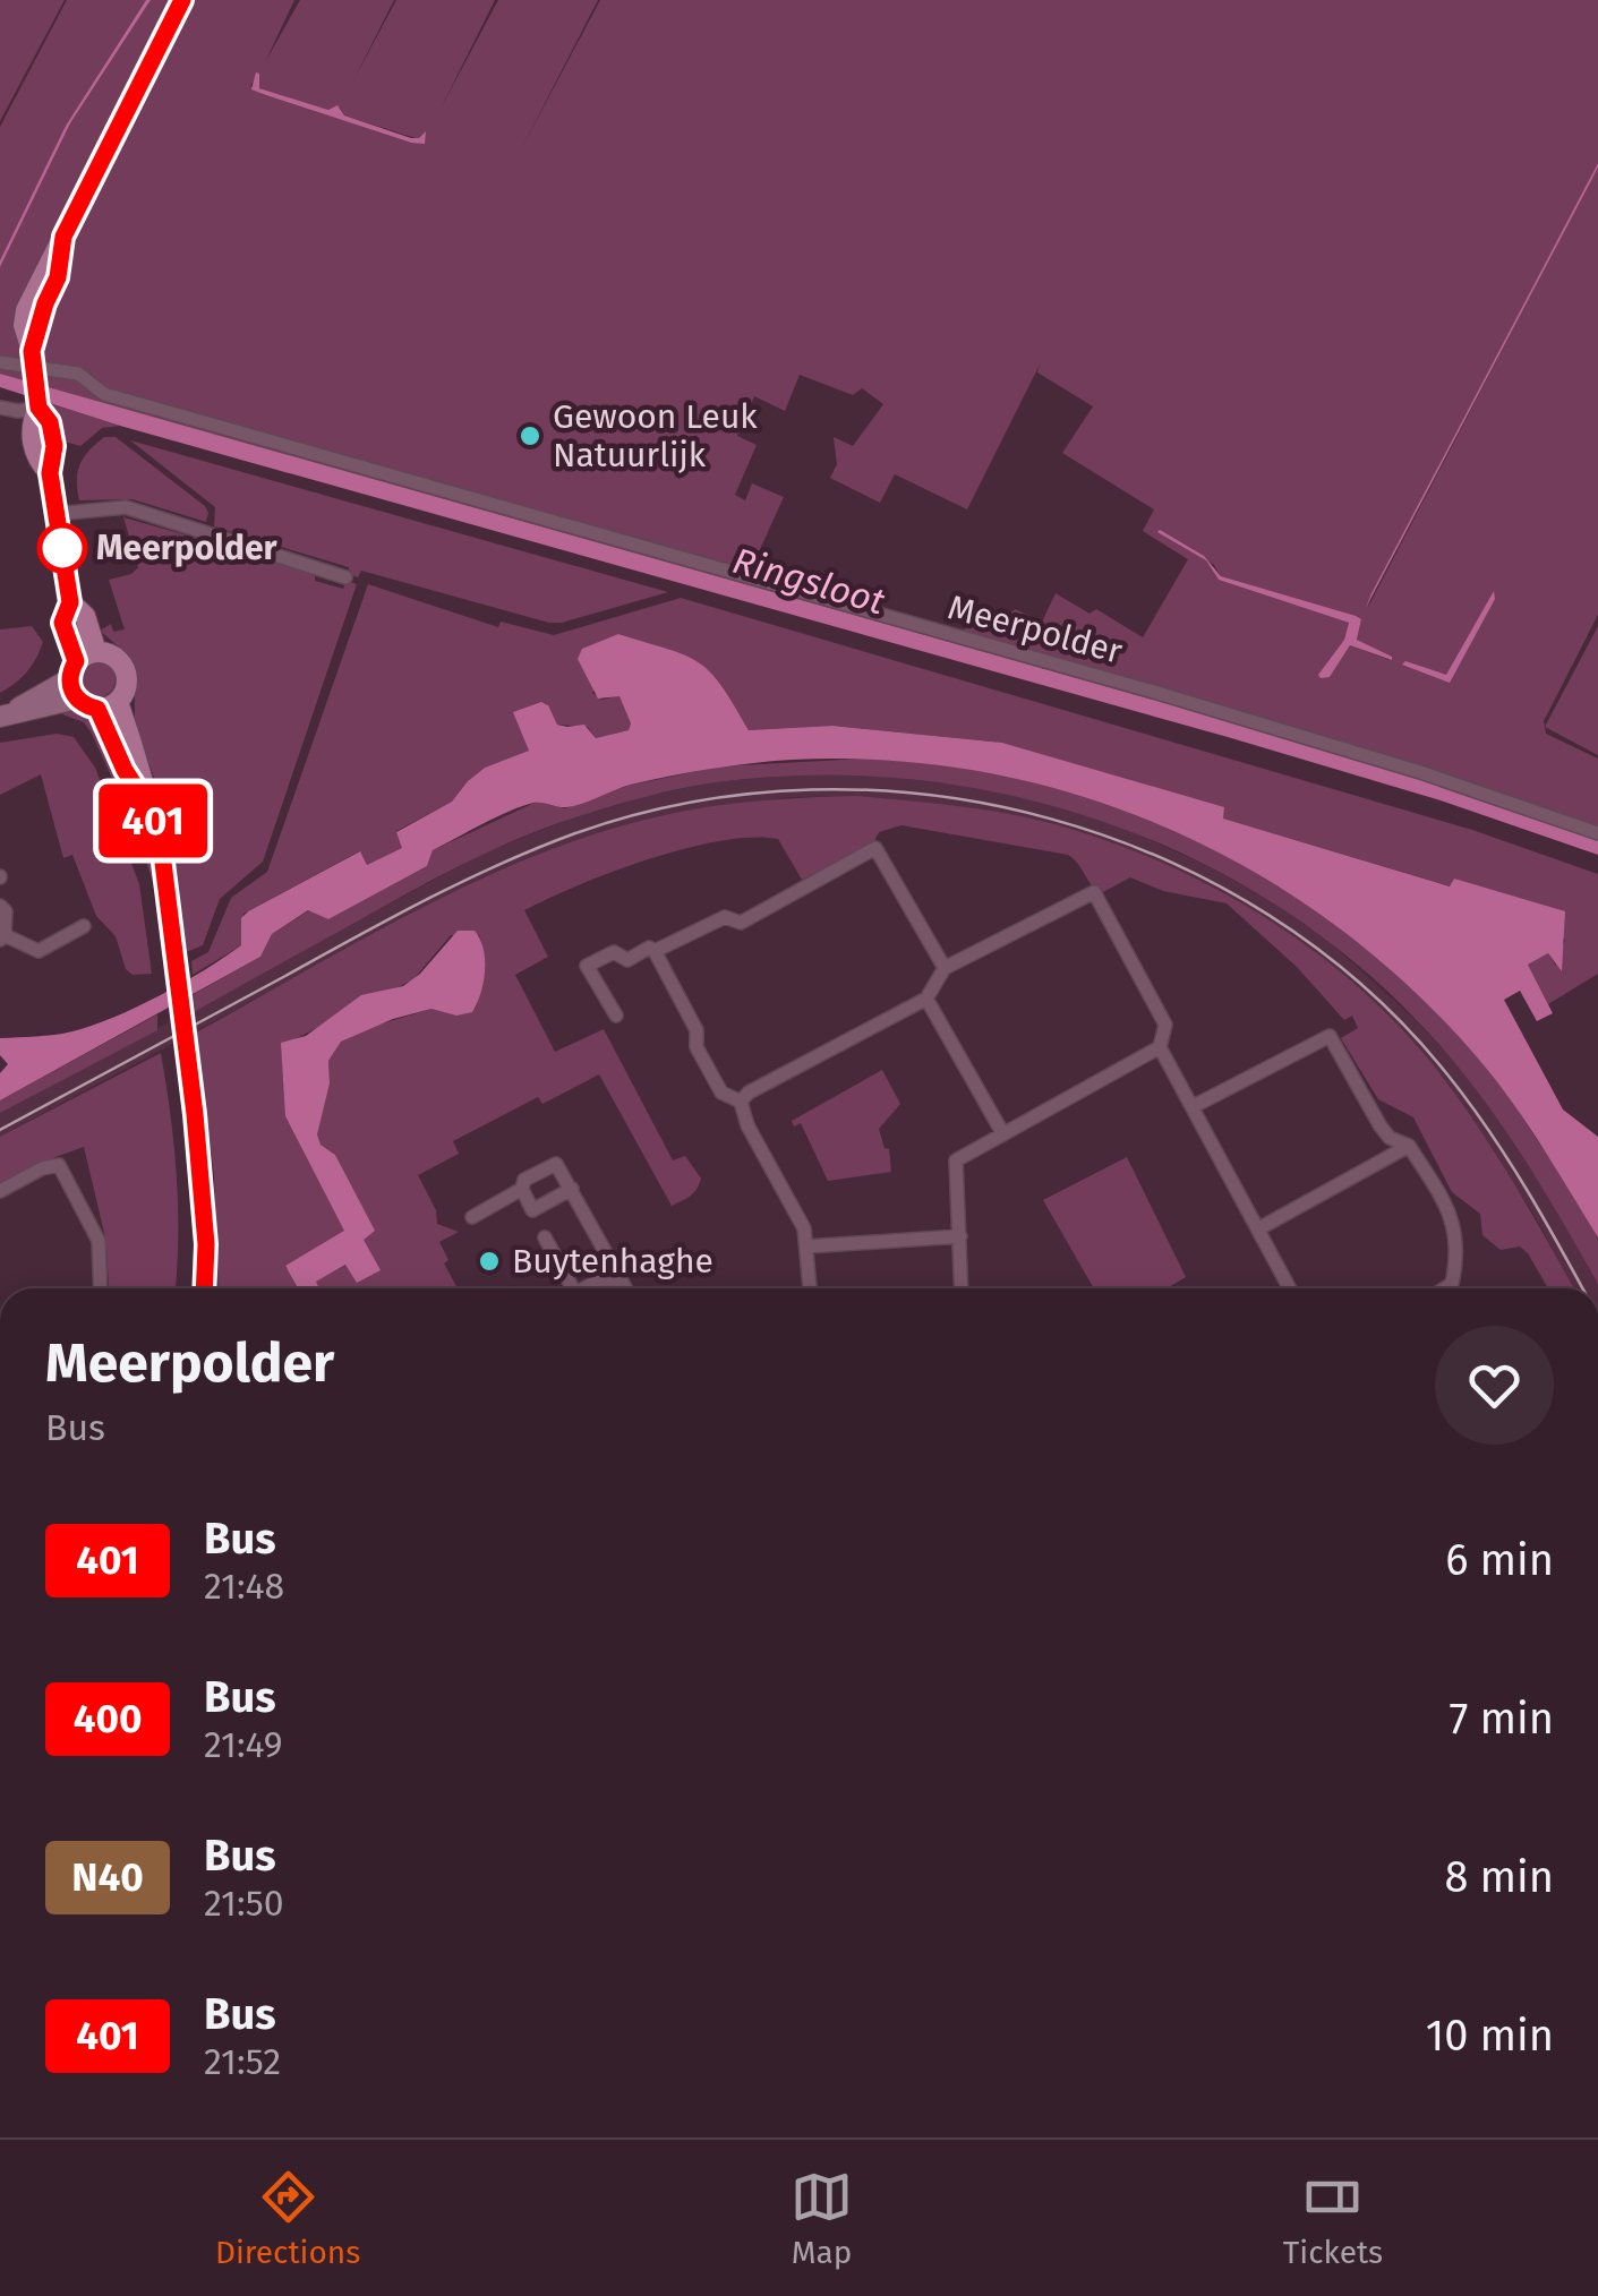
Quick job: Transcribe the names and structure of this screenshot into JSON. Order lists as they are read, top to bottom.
{
  "streets": {
    "street": ["Meerpolder"]
  },
  "water": ["Ringsloot"],
  "places": ["Gewoon Leuk Natuurlijk", "Meerpolder", "Buytenhaghe"],
  "lines": ["bus line 401"],
  "page": {
    "on_map": "401",
    "heading": ["Meerpolder", "Bus"],
    "list": [
      {
        "mark": "401",
        "name": "Bus",
        "note": "21:48",
        "value": "6 min"
      },
      {
        "mark": "400",
        "name": "Bus",
        "note": "21:49",
        "value": "7 min"
      },
      {
        "mark": "N40",
        "name": "Bus",
        "note": "21:50",
        "value": "8 min"
      },
      {
        "mark": "401",
        "name": "Bus",
        "note": "21:52",
        "value": "10 min"
      }
    ],
    "tabs": ["Directions", "Map", "Tickets"]
  }
}
